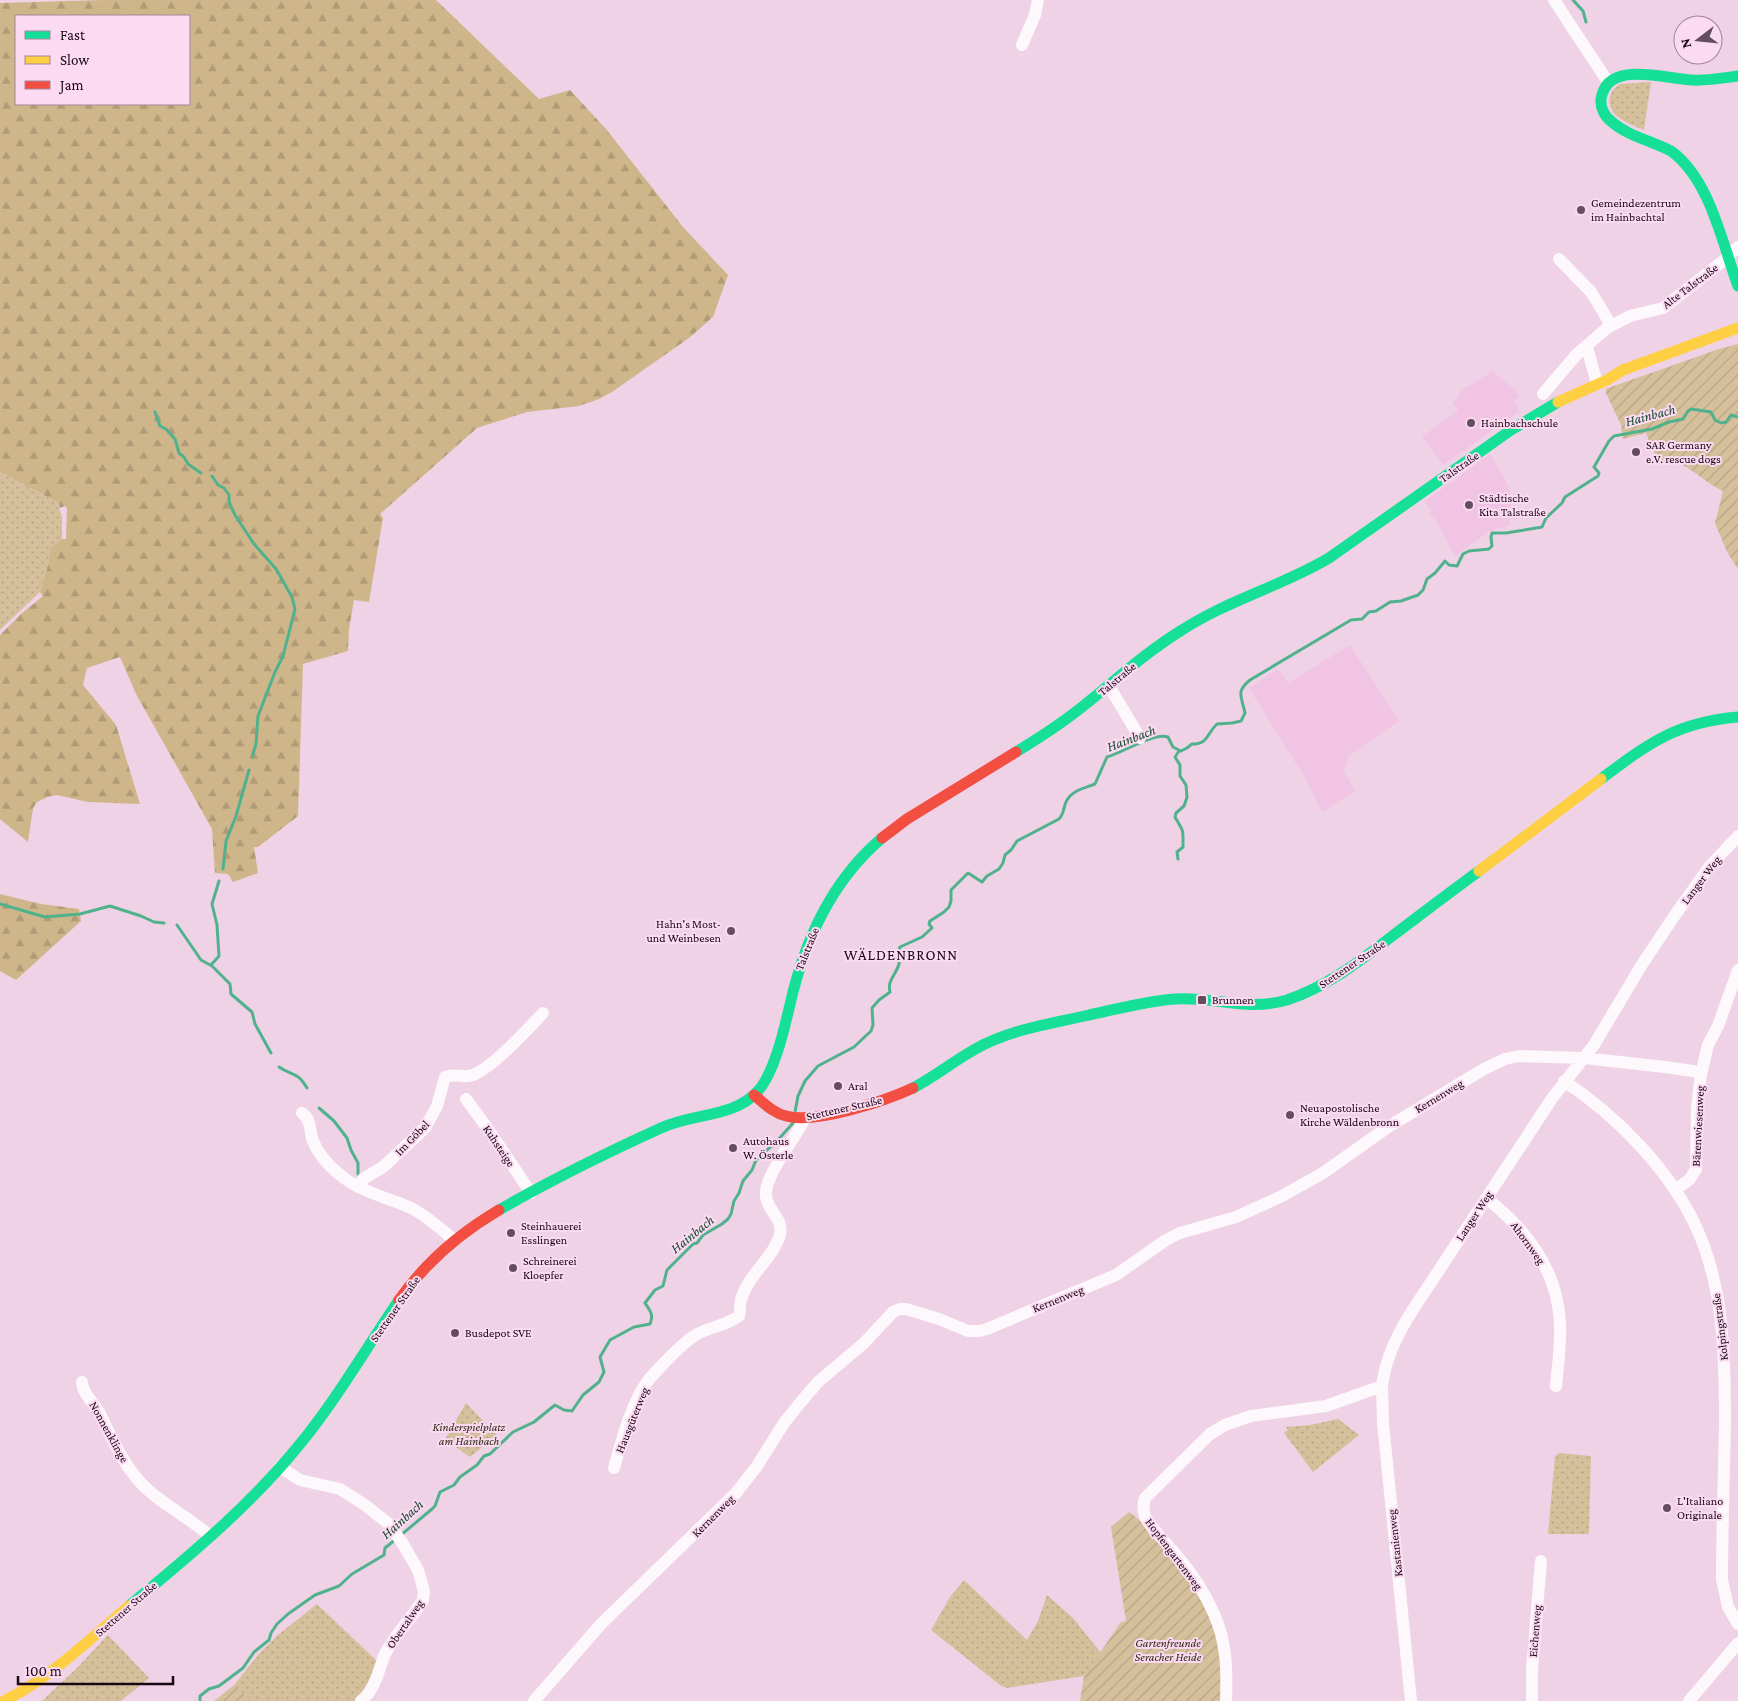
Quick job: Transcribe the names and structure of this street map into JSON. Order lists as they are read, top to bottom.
{
  "streets": {
    "main road": ["Talstraße", "Stettener Straße"],
    "street": [
      "Alte Talstraße",
      "Langer Weg",
      "Kernenweg",
      "Bärenwiesenweg",
      "Im Göbel",
      "Kuhsteige",
      "Ahornweg",
      "Kolpingstraße",
      "Hausgüterweg",
      "Nonnenklinge",
      "Kastanienweg",
      "Hopfengartenweg",
      "Obertalweg",
      "Eichenweg"
    ]
  },
  "crossings": [
    ["Talstraße", "Stettener Straße"],
    ["Langer Weg", "Kernenweg"],
    ["Langer Weg", "Ahornweg"],
    ["Langer Weg", "Kolpingstraße"],
    ["Langer Weg", "Kastanienweg"],
    ["Langer Weg", "Hopfengartenweg"],
    ["Stettener Straße", "Kuhsteige"],
    ["Stettener Straße", "Hausgüterweg"],
    ["Stettener Straße", "Nonnenklinge"],
    ["Stettener Straße", "Obertalweg"],
    ["Kernenweg", "Bärenwiesenweg"],
    ["Bärenwiesenweg", "Kolpingstraße"],
    ["Kastanienweg", "Hopfengartenweg"]
  ],
  "districts": ["WÄLDENBRONN"],
  "water": ["Hainbach"],
  "parks": ["Kinderspielplatz am Hainbach", "Gartenfreunde Seracher Heide"],
  "places": {
    "other": [
      "Gemeindezentrum im Hainbachtal",
      "Hainbachschule",
      "SAR Germany e.V. rescue dogs",
      "Städtische Kita Talstraße",
      "Hahn's Most- und Weinbesen",
      "Aral",
      "Neuapostolische Kirche Wäldenbronn",
      "Autohaus W. Österle",
      "Steinhauerei Esslingen",
      "Schreinerei Kloepfer",
      "Busdepot SVE",
      "L'Italiano Originale"
    ],
    "transit": ["Brunnen"]
  },
  "legend": ["Fast", "Slow", "Jam"],
  "scale_bar": "100 m",
  "north": "left"
}
